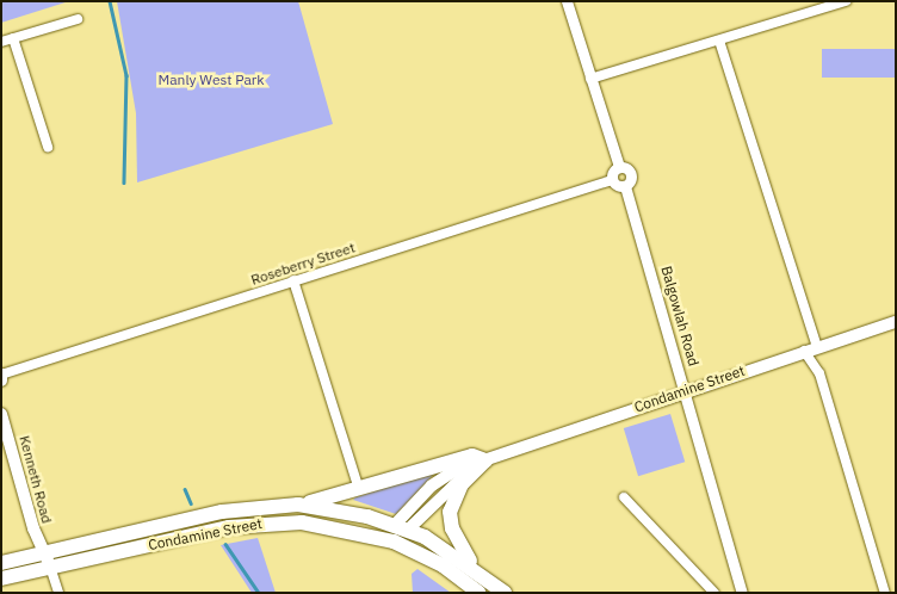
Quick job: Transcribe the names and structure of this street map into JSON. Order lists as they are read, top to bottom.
{
  "streets": {
    "highway": ["Condamine Street"],
    "main road": ["Kenneth Road"],
    "street": ["Roseberry Street", "Balgowlah Road"]
  },
  "crossings": [
    ["Balgowlah Road", "Condamine Street"],
    ["Condamine Street", "Kenneth Road"]
  ],
  "parks": ["Manly West Park"]
}
